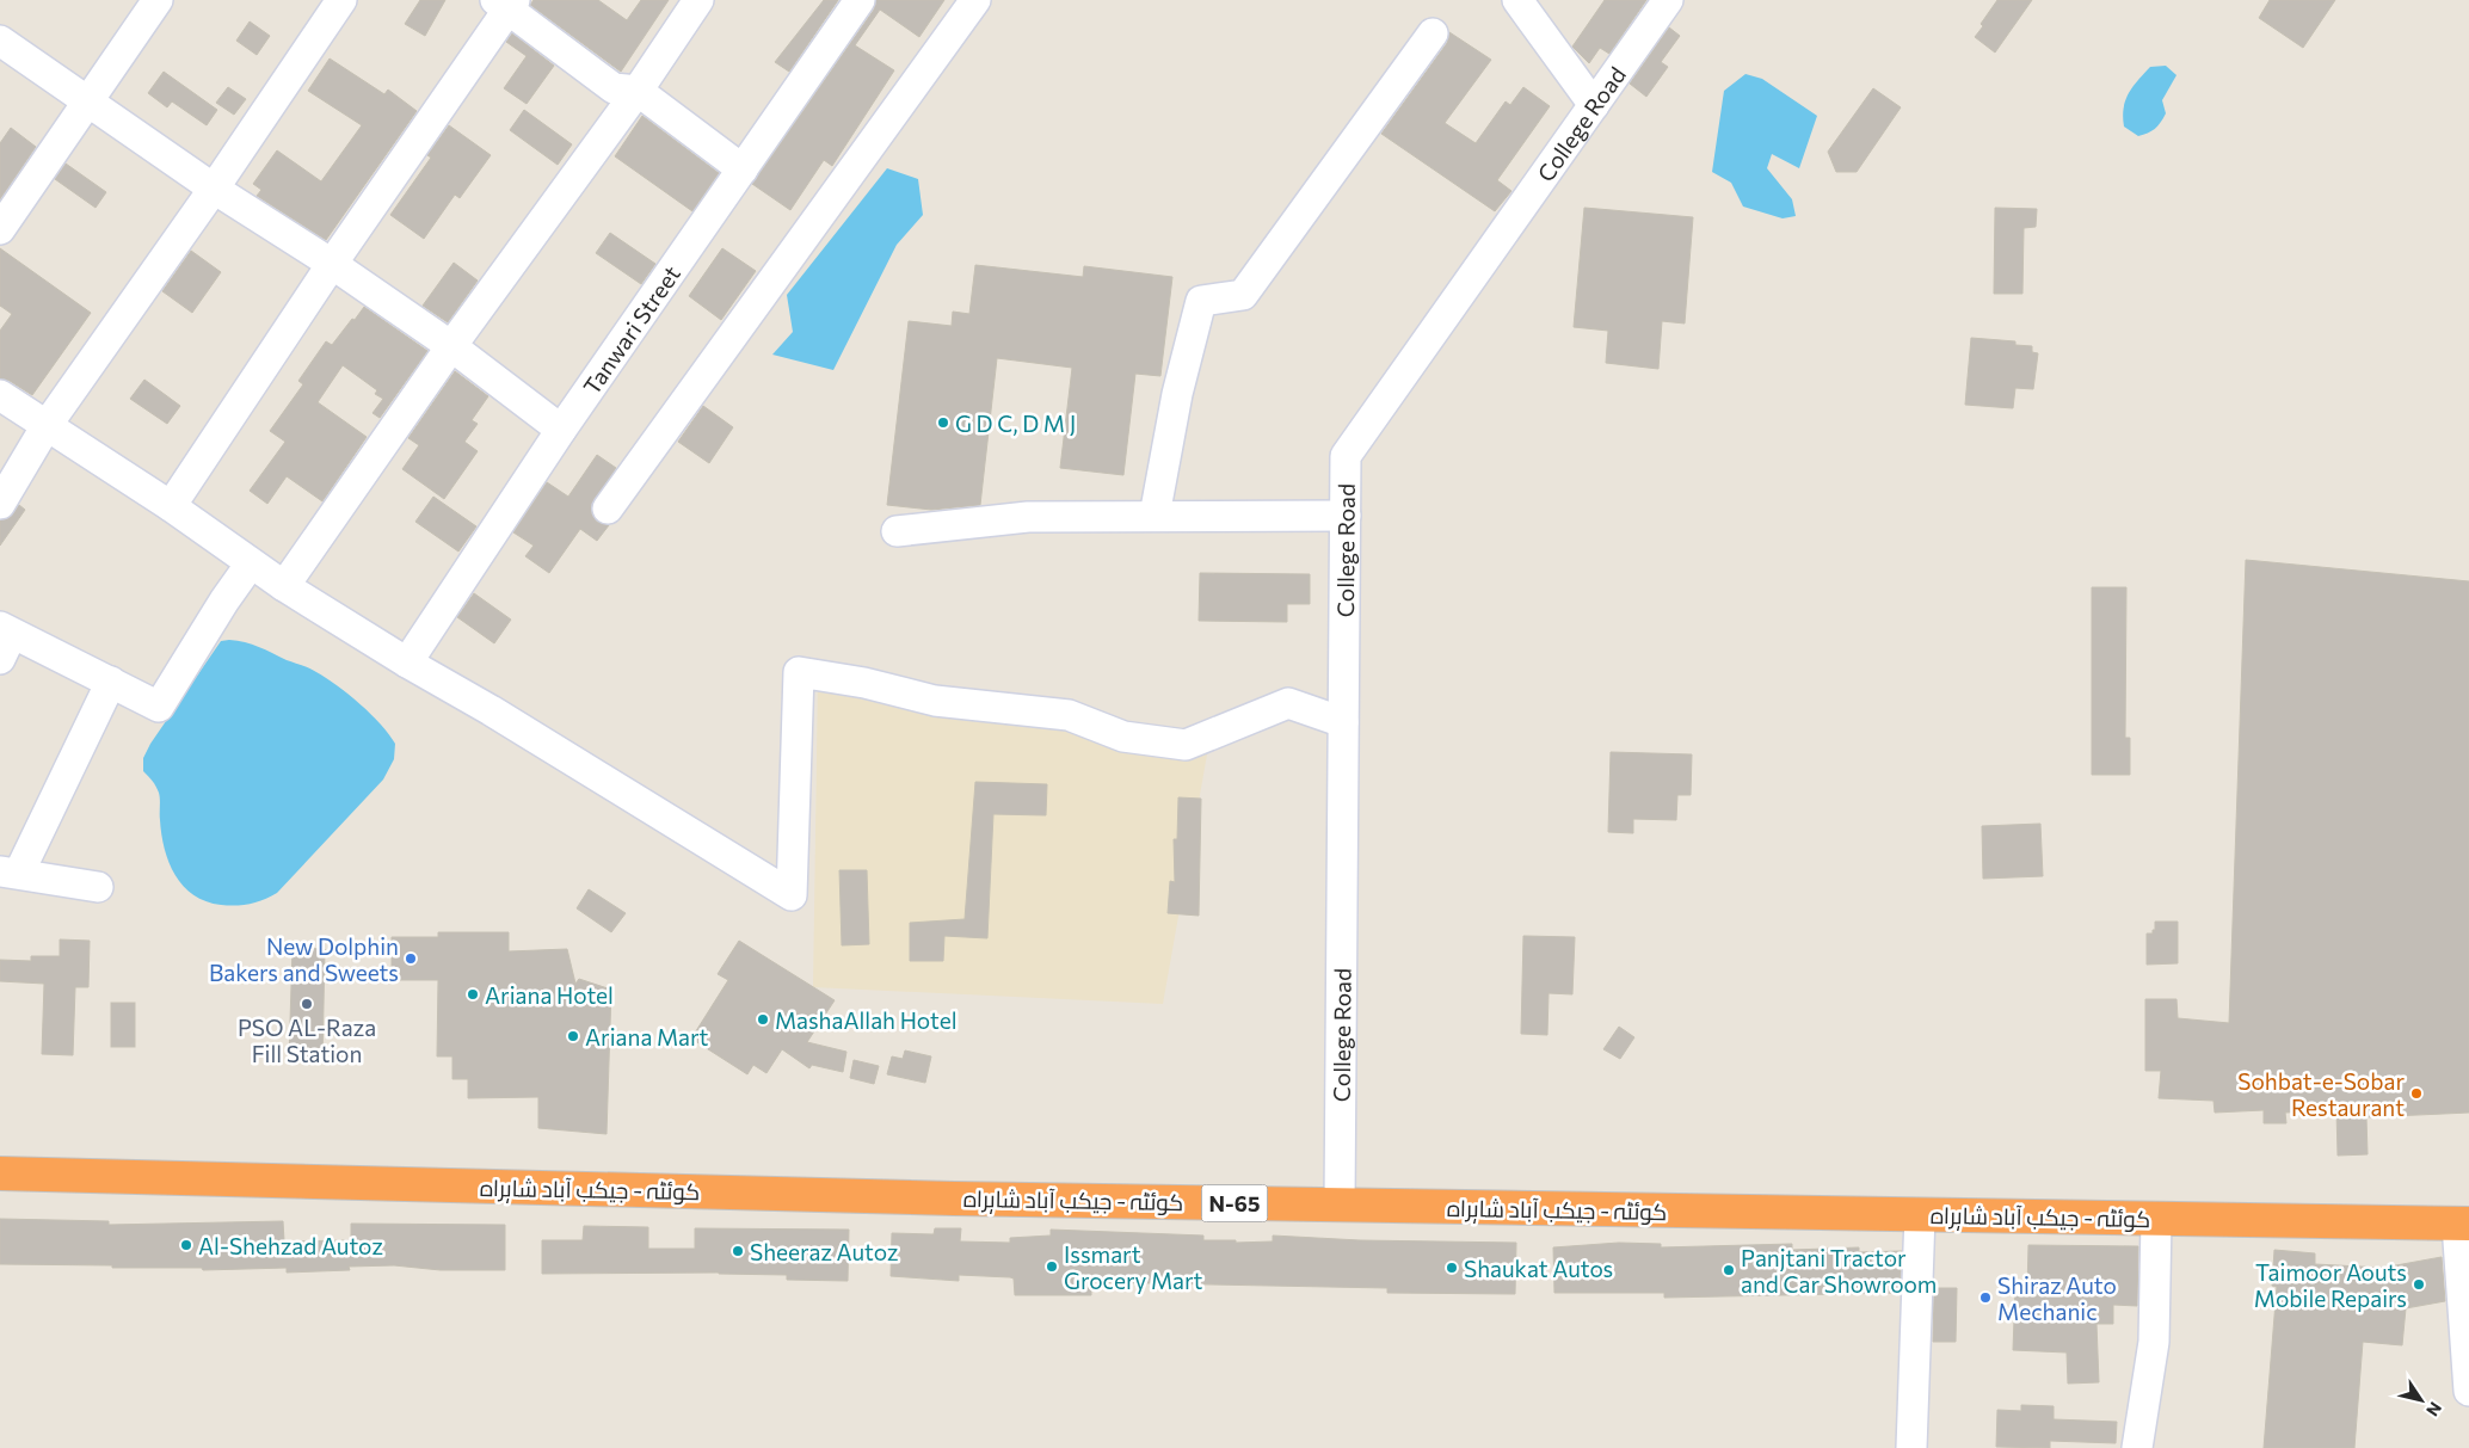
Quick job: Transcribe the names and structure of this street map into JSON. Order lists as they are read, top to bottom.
{
  "streets": {
    "highway": ["کوئٹہ - جیکب آباد شاہراہ", "N-65"],
    "street": ["College Road", "Tanwari Street"]
  },
  "crossings": [
    ["College Road", "کوئٹہ - جیکب آباد شاہراہ"]
  ],
  "places": [
    "G D C, D M J",
    "New Dolphin Bakers and Sweets",
    "Ariana Hotel",
    "PSO AL-Raza Fill Station",
    "MashaAllah Hotel",
    "Ariana Mart",
    "Sohbat-e-Sobar Restaurant",
    "Al-Shehzad Autoz",
    "Sheeraz Autoz",
    "Issmart Grocery Mart",
    "Shaukat Autos",
    "Panjtani Tractor and Car Showroom",
    "Taimoor Aouts Mobile Repairs",
    "Shiraz Auto Mechanic"
  ],
  "north": "bottom right"
}
